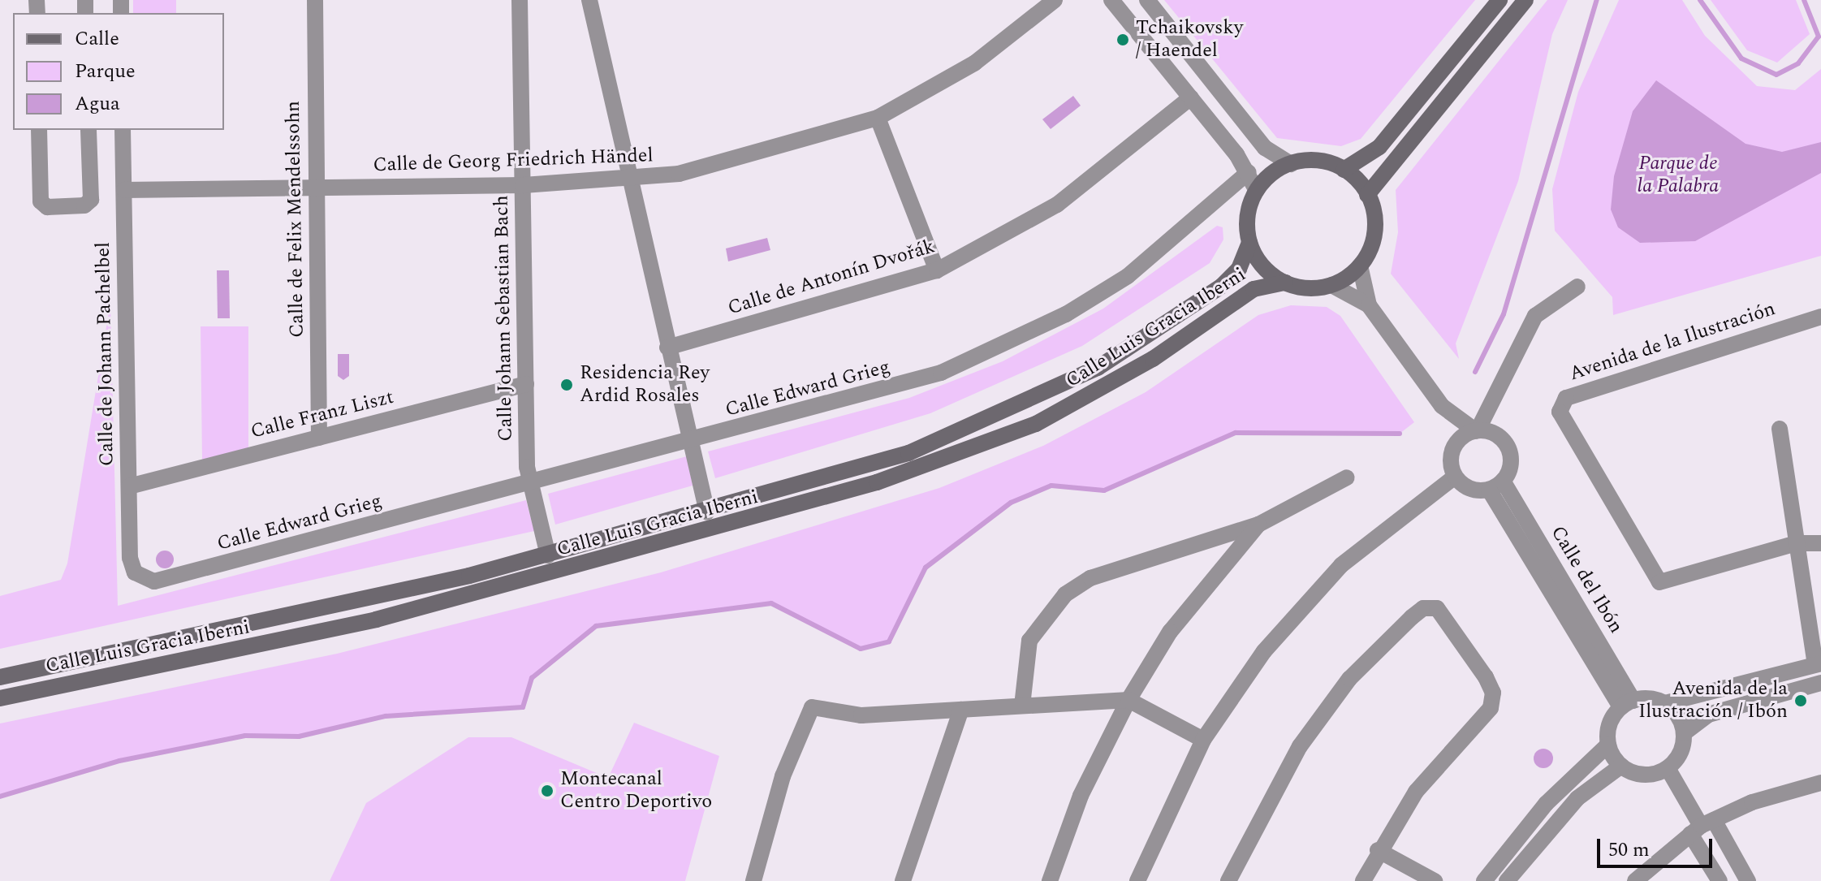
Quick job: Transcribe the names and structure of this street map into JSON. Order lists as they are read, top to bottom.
{
  "streets": {
    "main road": ["Calle Luis Gracia Iberni"],
    "street": [
      "Calle de Georg Friedrich Händel",
      "Calle de Felix Mendelssohn",
      "Calle de Antonín Dvořák",
      "Calle Johann Sebastian Bach",
      "Avenida de la Ilustración",
      "Calle de Johann Pachelbel",
      "Calle Edward Grieg",
      "Calle Franz Liszt",
      "Calle del Ibón"
    ]
  },
  "crossings": [
    ["Calle de Georg Friedrich Händel", "Calle de Felix Mendelssohn"],
    ["Calle de Georg Friedrich Händel", "Calle Johann Sebastian Bach"],
    ["Calle de Georg Friedrich Händel", "Calle de Johann Pachelbel"],
    ["Calle de Felix Mendelssohn", "Calle Franz Liszt"],
    ["Calle Johann Sebastian Bach", "Calle Luis Gracia Iberni"],
    ["Calle Johann Sebastian Bach", "Calle Edward Grieg"],
    ["Calle Johann Sebastian Bach", "Calle Franz Liszt"],
    ["Calle de Johann Pachelbel", "Calle Edward Grieg"],
    ["Calle de Johann Pachelbel", "Calle Franz Liszt"]
  ],
  "parks": ["Parque de la Palabra"],
  "places": [
    "Tchaikovsky / Haendel",
    "Residencia Rey Ardid Rosales",
    "Avenida de la Ilustración / Ibón",
    "Montecanal Centro Deportivo"
  ],
  "legend": ["Calle", "Parque", "Agua"],
  "scale_bar": "50 m"
}
